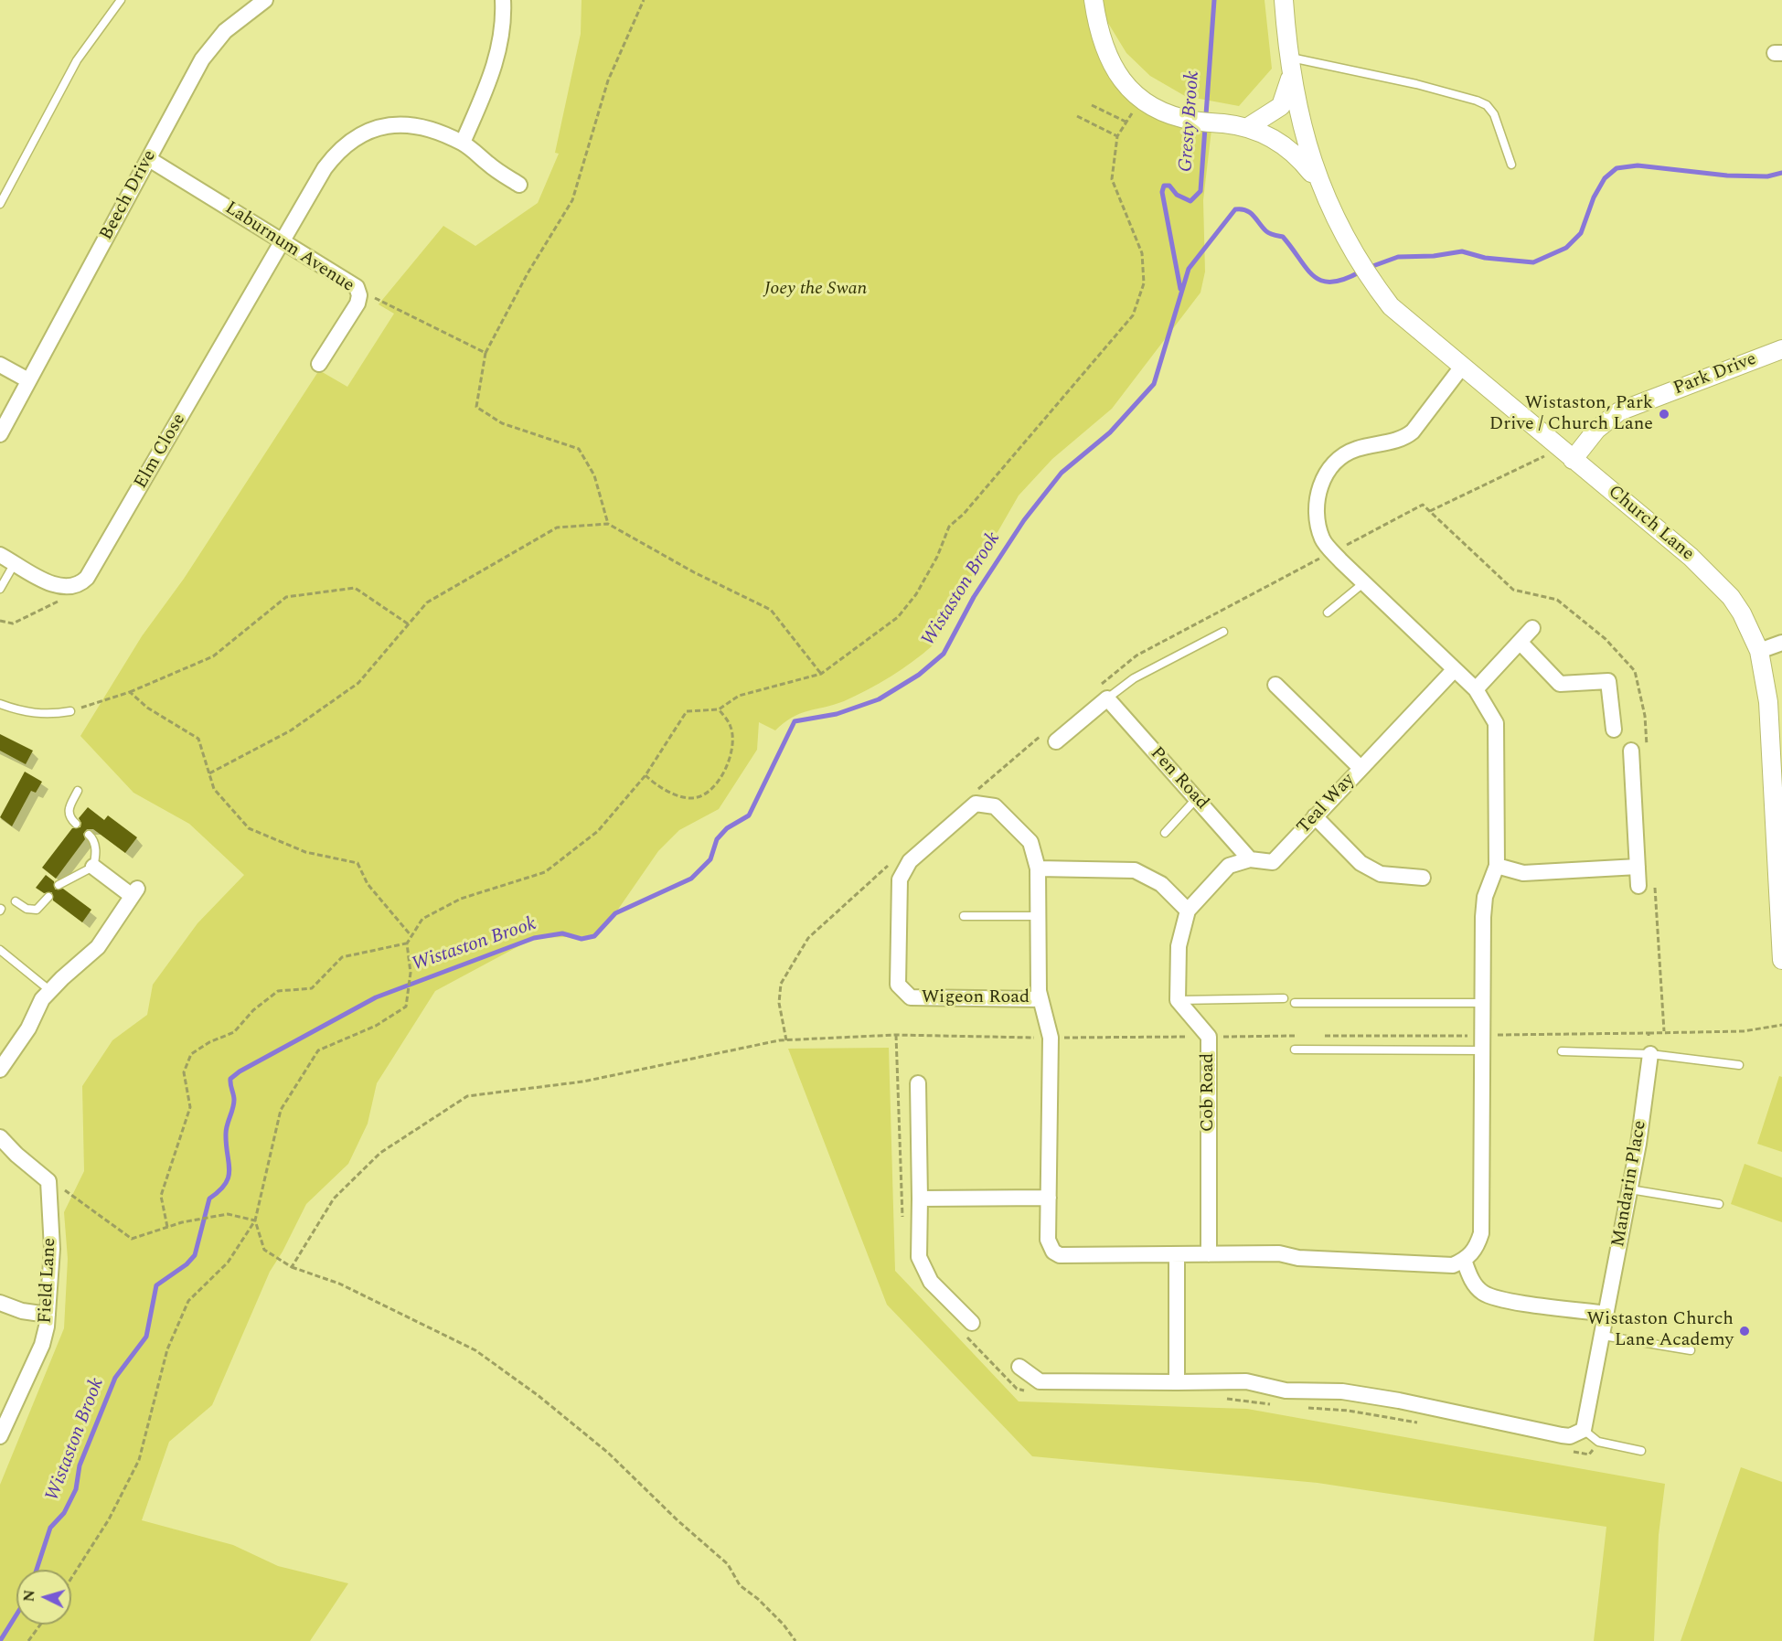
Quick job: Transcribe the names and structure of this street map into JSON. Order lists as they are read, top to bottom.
{
  "streets": {
    "street": [
      "Beech Drive",
      "Laburnum Avenue",
      "Park Drive",
      "Elm Close",
      "Church Lane",
      "Pen Road",
      "Teal Way",
      "Wigeon Road",
      "Cob Road",
      "Mandarin Place",
      "Field Lane"
    ]
  },
  "crossings": [
    ["Beech Drive", "Laburnum Avenue"],
    ["Laburnum Avenue", "Elm Close"],
    ["Park Drive", "Church Lane"],
    ["Pen Road", "Teal Way"]
  ],
  "water": ["Gresty Brook", "Wistaston Brook"],
  "parks": ["Joey the Swan"],
  "places": ["Wistaston, Park Drive / Church Lane", "Wistaston Church Lane Academy"],
  "north": "left"
}
